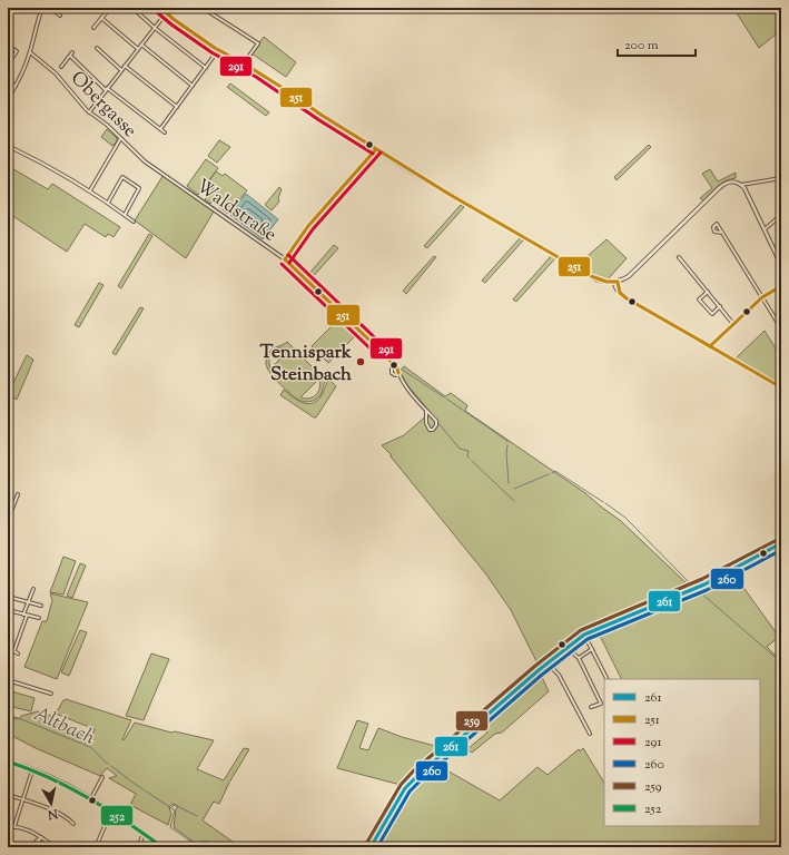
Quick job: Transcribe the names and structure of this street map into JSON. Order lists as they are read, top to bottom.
{
  "streets": {
    "street": ["Obergasse", "Waldstraße"]
  },
  "crossings": [
    ["Obergasse", "Waldstraße"]
  ],
  "water": ["Altbach"],
  "places": ["Tennispark Steinbach"],
  "lines": [
    "transit line 251",
    "transit line 291",
    "transit line 259",
    "transit line 261",
    "transit line 260",
    "transit line 252"
  ],
  "legend": [
    "261",
    "251",
    "291",
    "260",
    "259",
    "252"
  ],
  "scale_bar": "200 m",
  "north": "bottom"
}
